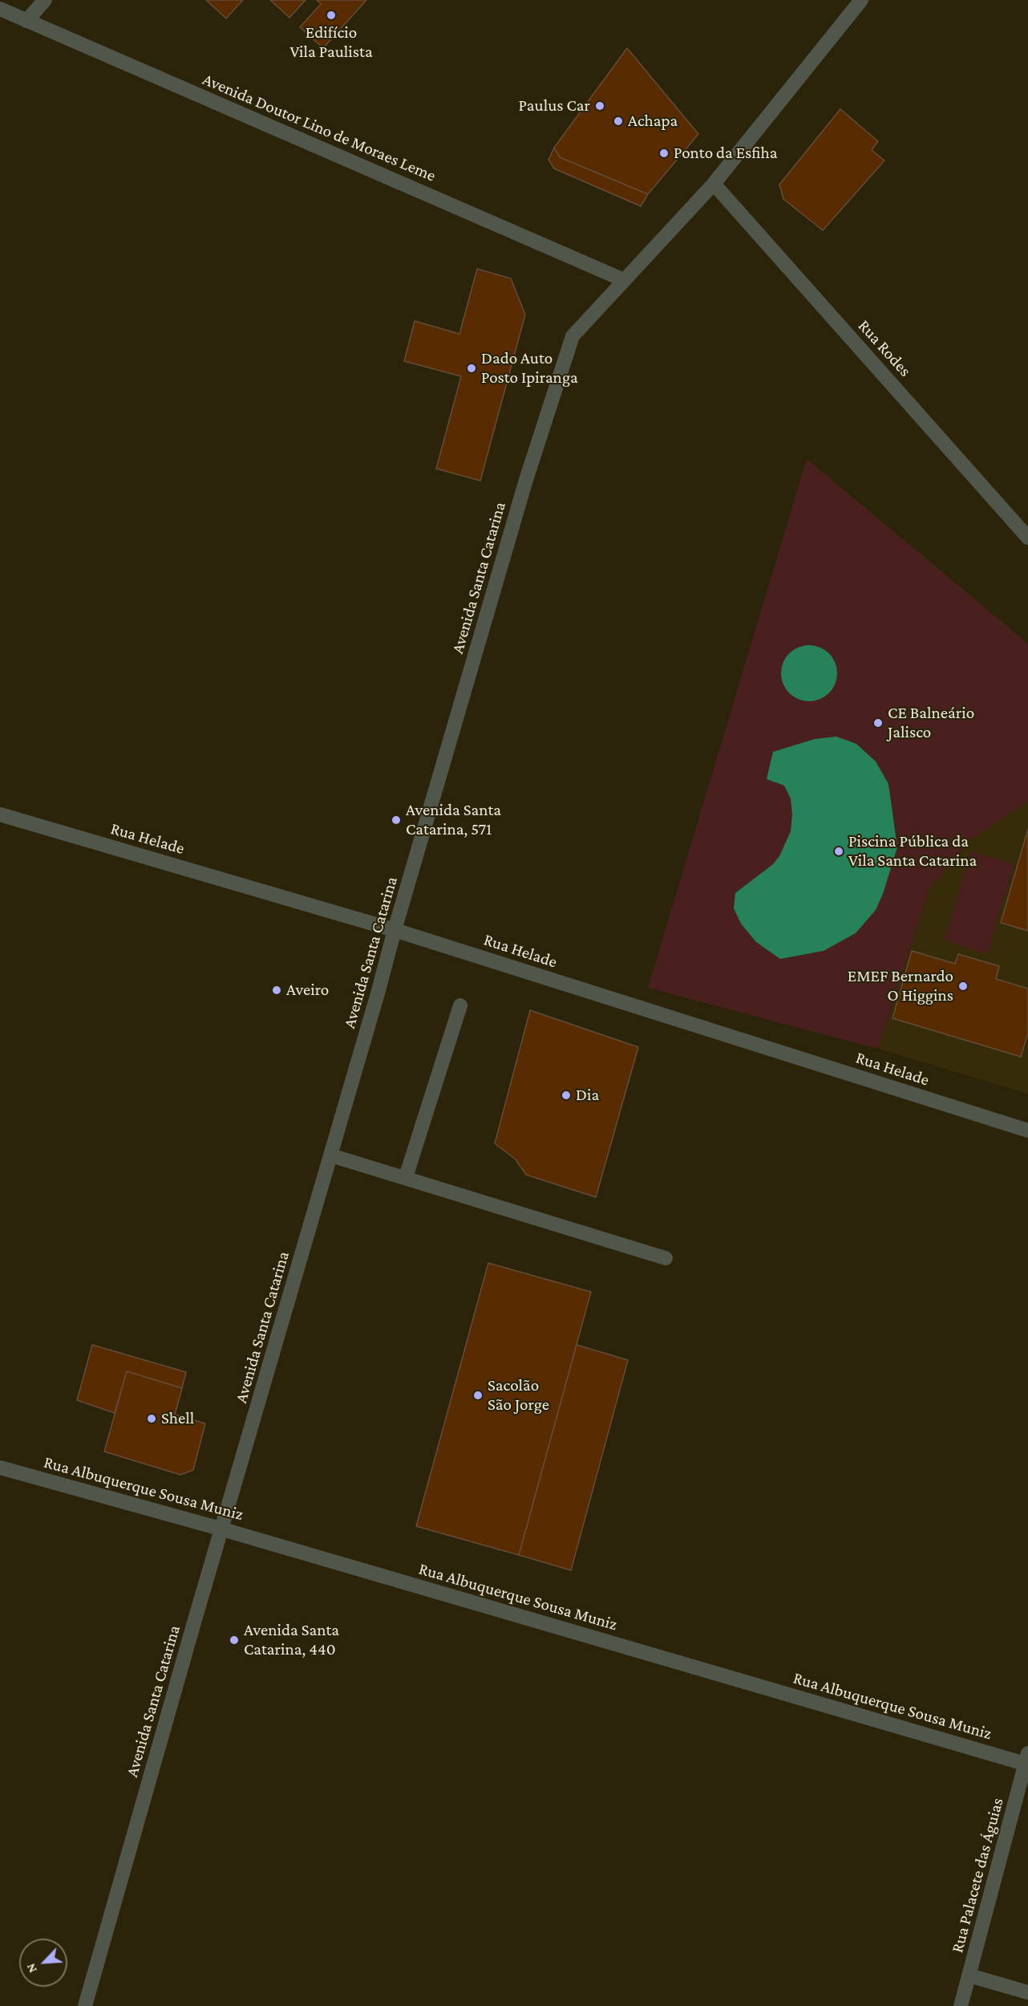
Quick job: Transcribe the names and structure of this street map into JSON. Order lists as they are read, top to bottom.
{
  "streets": {
    "street": [
      "Avenida Doutor Lino de Moraes Leme",
      "Rua Rodes",
      "Avenida Santa Catarina",
      "Rua Helade",
      "Rua Albuquerque Sousa Muniz",
      "Rua Palacete das Águias"
    ]
  },
  "crossings": [
    ["Avenida Doutor Lino de Moraes Leme", "Avenida Santa Catarina"],
    ["Rua Rodes", "Avenida Santa Catarina"],
    ["Avenida Santa Catarina", "Rua Helade"],
    ["Avenida Santa Catarina", "Rua Albuquerque Sousa Muniz"],
    ["Rua Albuquerque Sousa Muniz", "Rua Palacete das Águias"]
  ],
  "places": [
    "Edifício Vila Paulista",
    "Paulus Car",
    "Achapa",
    "Ponto da Esfiha",
    "Dado Auto Posto Ipiranga",
    "CE Balneário Jalisco",
    "Avenida Santa Catarina, 571",
    "Piscina Pública da Vila Santa Catarina",
    "EMEF Bernardo O Higgins",
    "Aveiro",
    "Dia",
    "Sacolão São Jorge",
    "Shell",
    "Avenida Santa Catarina, 440"
  ],
  "north": "bottom left"
}
